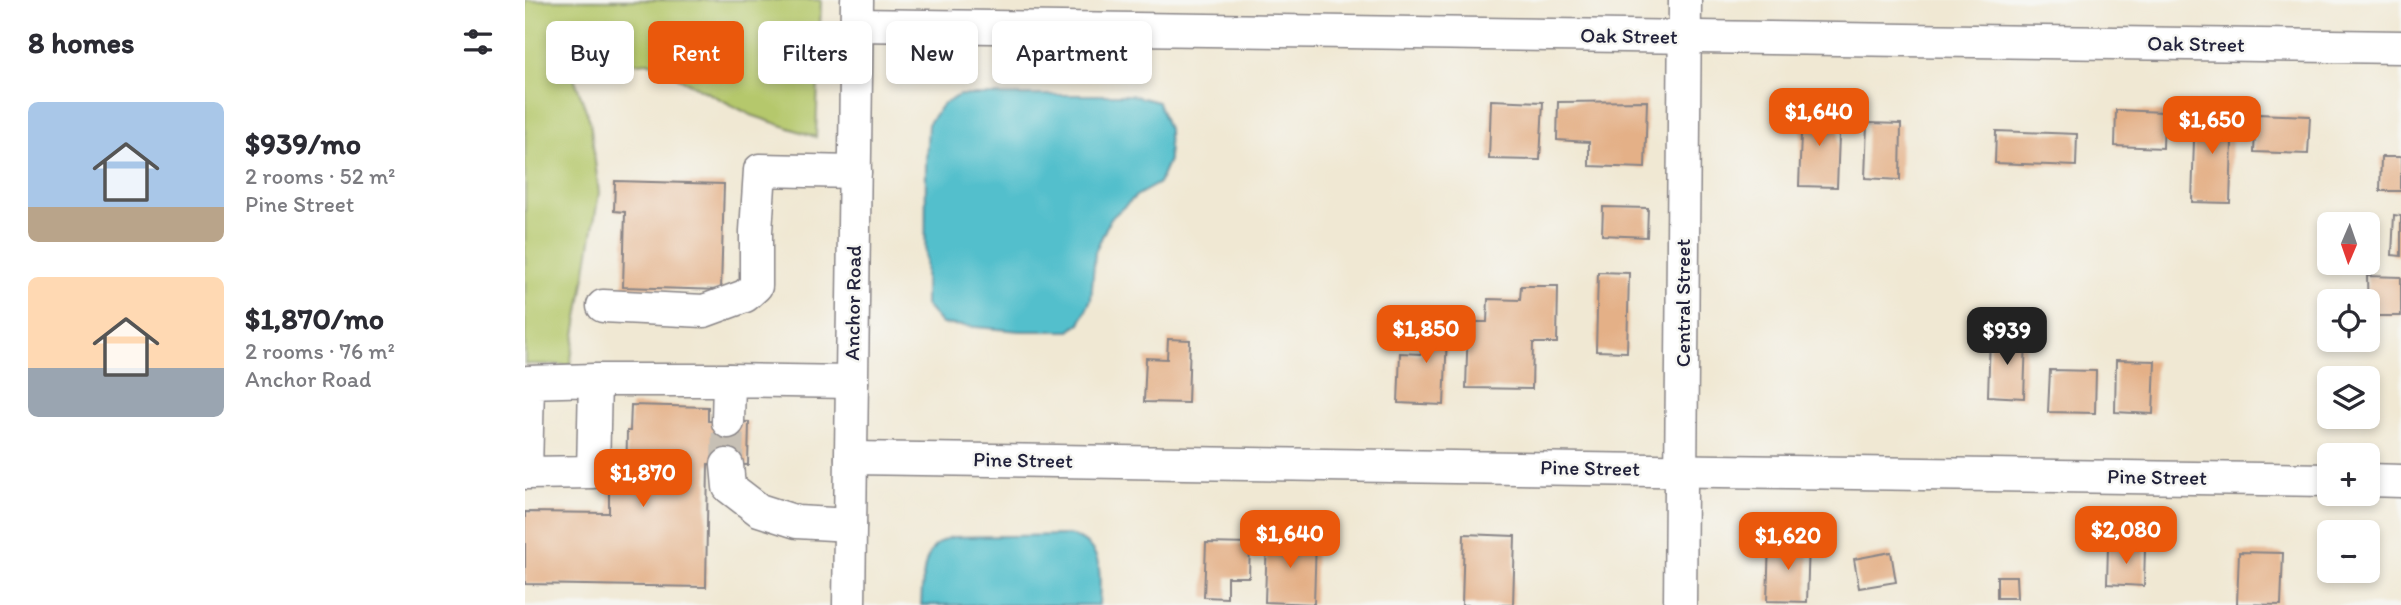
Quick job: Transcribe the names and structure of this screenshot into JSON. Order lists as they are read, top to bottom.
{
  "streets": {
    "street": [
      "Oak Street",
      "Anchor Road",
      "Central Street",
      "Pine Street"
    ]
  },
  "crossings": [
    ["Oak Street", "Anchor Road"],
    ["Oak Street", "Central Street"],
    ["Anchor Road", "Pine Street"],
    ["Central Street", "Pine Street"]
  ],
  "north": "bottom",
  "page": {
    "heading": "8 homes",
    "chip": [
      "Buy",
      "Rent",
      "Filters",
      "New",
      "Apartment"
    ],
    "list": [
      {
        "name": "$939/mo",
        "note": "2 rooms · 52 m² · Pine Street"
      },
      {
        "name": "$1,870/mo",
        "note": "2 rooms · 76 m² · Anchor Road"
      }
    ],
    "price": [
      "$1,640",
      "$1,650",
      "$1,850",
      "$939",
      "$1,870",
      "$2,080",
      "$1,640",
      "$1,620"
    ],
    "map_buttons": ["+", "−"]
  }
}
